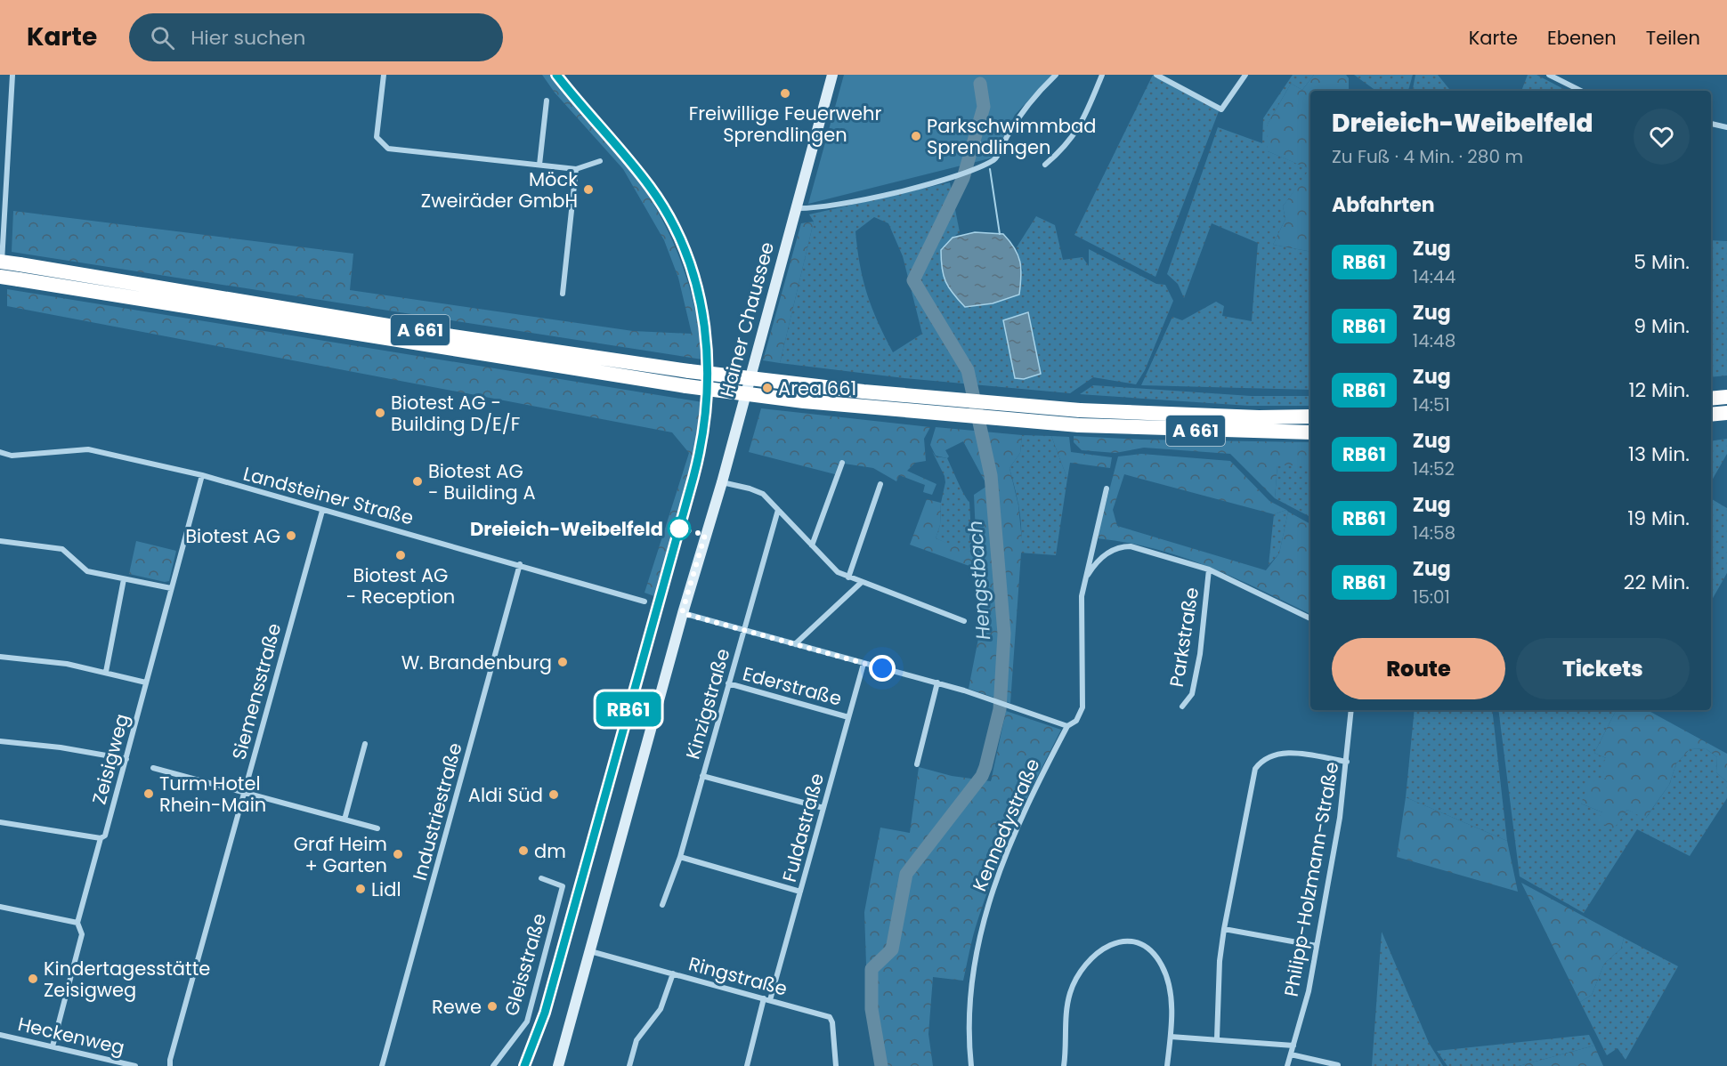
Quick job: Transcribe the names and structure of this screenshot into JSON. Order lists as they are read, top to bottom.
{
  "streets": {
    "highway": ["A 661"],
    "street": [
      "Hainer Chaussee",
      "Landsteiner Straße",
      "Parkstraße",
      "Ederstraße",
      "Siemensstraße",
      "Kinzigstraße",
      "Zeisigweg",
      "Industriestraße",
      "Kennedystraße",
      "Fuldastraße",
      "Philipp-Holzmann-Straße",
      "Gleisstraße",
      "Ringstraße",
      "Heckenweg"
    ]
  },
  "crossings": [
    ["Hainer Chaussee", "Ringstraße"],
    ["Landsteiner Straße", "Siemensstraße"],
    ["Landsteiner Straße", "Zeisigweg"],
    ["Landsteiner Straße", "Industriestraße"],
    ["Ederstraße", "Kinzigstraße"],
    ["Ederstraße", "Fuldastraße"],
    ["Zeisigweg", "Heckenweg"],
    ["Fuldastraße", "Ringstraße"]
  ],
  "water": ["Hengstbach"],
  "places": [
    "Freiwillige Feuerwehr Sprendlingen",
    "Parkschwimmbad Sprendlingen",
    "Möck Zweiräder GmbH",
    "Area 661",
    "Biotest AG - Building D/E/F",
    "Biotest AG - Building A",
    "Dreieich-Weibelfeld",
    "Biotest AG",
    "Biotest AG - Reception",
    "W. Brandenburg",
    "Turm Hotel Rhein-Main",
    "Aldi Süd",
    "dm",
    "Graf Heim + Garten",
    "Lidl",
    "Kindertagesstätte Zeisigweg",
    "Rewe"
  ],
  "page": {
    "header": "Karte",
    "search": "Hier suchen",
    "nav": ["Karte", "Ebenen", "Teilen"],
    "on_map": "RB61",
    "heading": [
      ["Dreieich-Weibelfeld", "Zu Fuß · 4 Min. · 280 m"],
      "Abfahrten"
    ],
    "list": [
      {
        "mark": "RB61",
        "name": "Zug",
        "note": "14:44",
        "value": "5 Min."
      },
      {
        "mark": "RB61",
        "name": "Zug",
        "note": "14:48",
        "value": "9 Min."
      },
      {
        "mark": "RB61",
        "name": "Zug",
        "note": "14:51",
        "value": "12 Min."
      },
      {
        "mark": "RB61",
        "name": "Zug",
        "note": "14:52",
        "value": "13 Min."
      },
      {
        "mark": "RB61",
        "name": "Zug",
        "note": "14:58",
        "value": "19 Min."
      },
      {
        "mark": "RB61",
        "name": "Zug",
        "note": "15:01",
        "value": "22 Min."
      }
    ],
    "buttons": ["Route", "Tickets"]
  }
}
